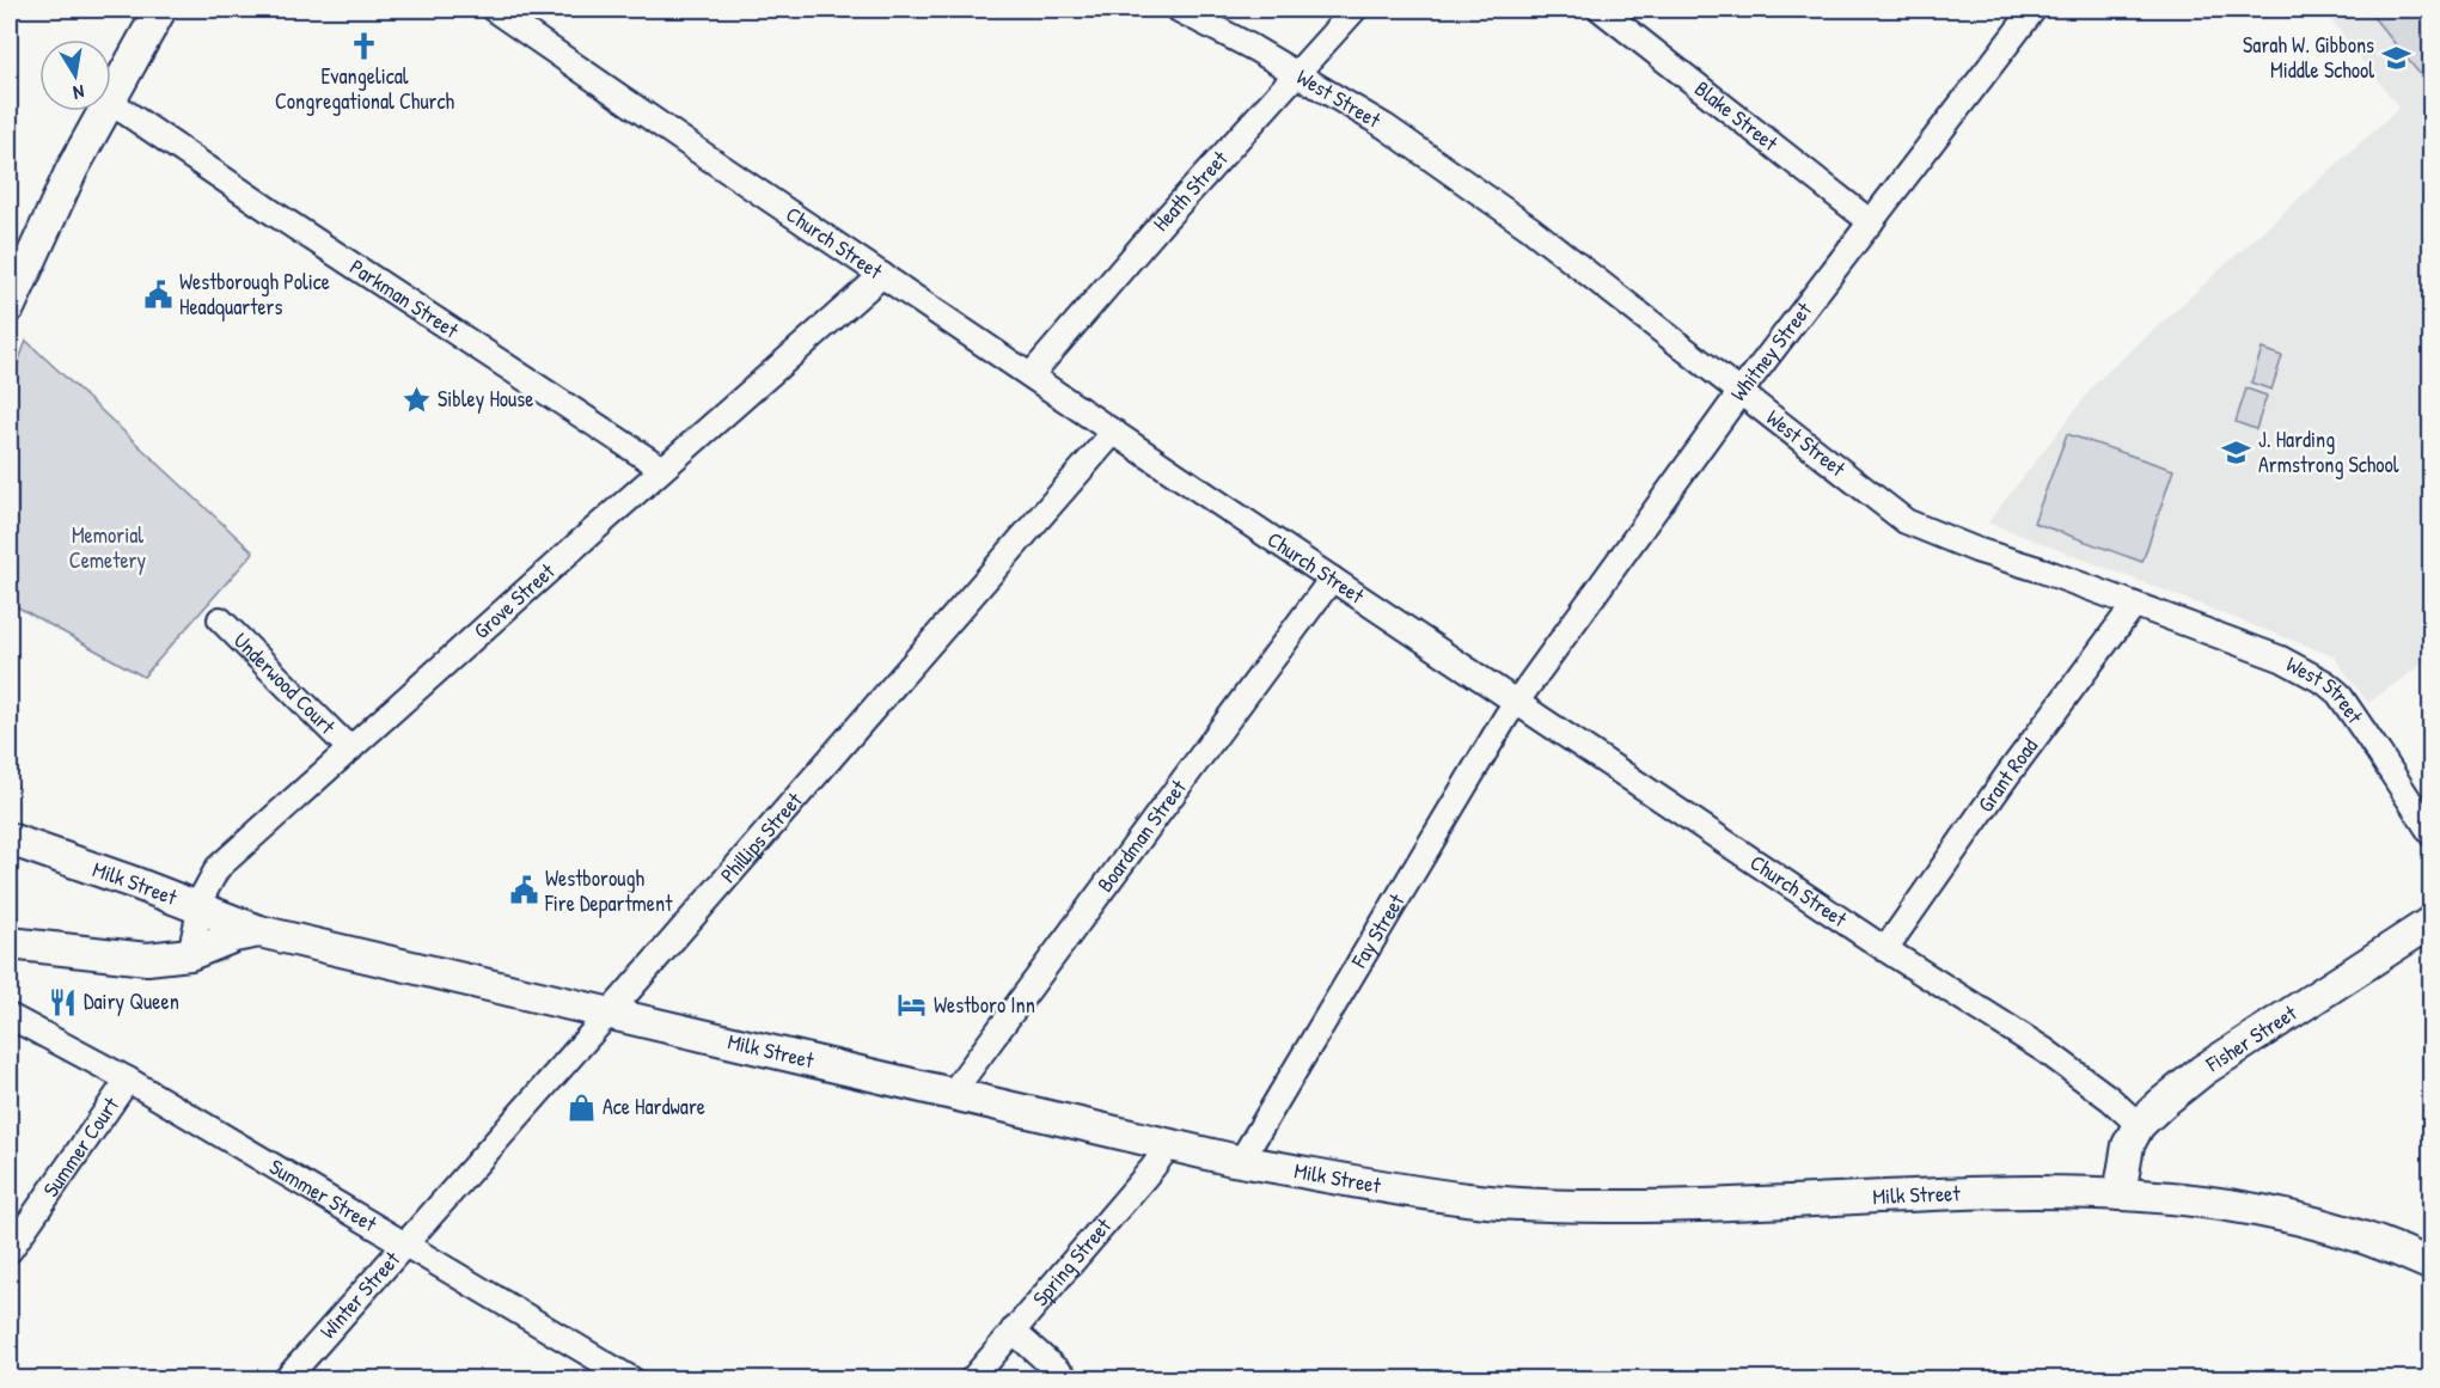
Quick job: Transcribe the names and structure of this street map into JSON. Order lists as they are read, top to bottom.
{
  "streets": {
    "main road": ["Milk Street", "Fisher Street"],
    "street": [
      "West Street",
      "Blake Street",
      "Heath Street",
      "Church Street",
      "Parkman Street",
      "Whitney Street",
      "Grove Street",
      "Underwood Court",
      "Grant Road",
      "Boardman Street",
      "Phillips Street",
      "Fay Street",
      "Summer Court",
      "Summer Street",
      "Spring Street",
      "Winter Street"
    ]
  },
  "crossings": [
    ["West Street", "Heath Street"],
    ["West Street", "Whitney Street"],
    ["West Street", "Grant Road"],
    ["Blake Street", "Whitney Street"],
    ["Heath Street", "Church Street"],
    ["Church Street", "Whitney Street"],
    ["Church Street", "Grove Street"],
    ["Church Street", "Grant Road"],
    ["Church Street", "Boardman Street"],
    ["Church Street", "Phillips Street"],
    ["Church Street", "Fay Street"],
    ["Church Street", "Fisher Street"],
    ["Parkman Street", "Grove Street"],
    ["Whitney Street", "Fay Street"],
    ["Grove Street", "Underwood Court"],
    ["Grove Street", "Milk Street"],
    ["Boardman Street", "Milk Street"],
    ["Phillips Street", "Milk Street"],
    ["Phillips Street", "Summer Street"],
    ["Phillips Street", "Winter Street"],
    ["Milk Street", "Fay Street"],
    ["Milk Street", "Fisher Street"],
    ["Milk Street", "Spring Street"],
    ["Summer Court", "Summer Street"],
    ["Summer Street", "Winter Street"]
  ],
  "parks": ["Memorial Cemetery"],
  "places": {
    "church": ["Evangelical Congregational Church"],
    "school or university": ["Sarah W. Gibbons Middle School", "J. Harding Armstrong School"],
    "public building": ["Westborough Police Headquarters", "Westborough Fire Department"],
    "place": ["Sibley House"],
    "restaurant": ["Dairy Queen"],
    "hotel": ["Westboro Inn"],
    "shop": ["Ace Hardware"]
  },
  "north": "bottom"
}
